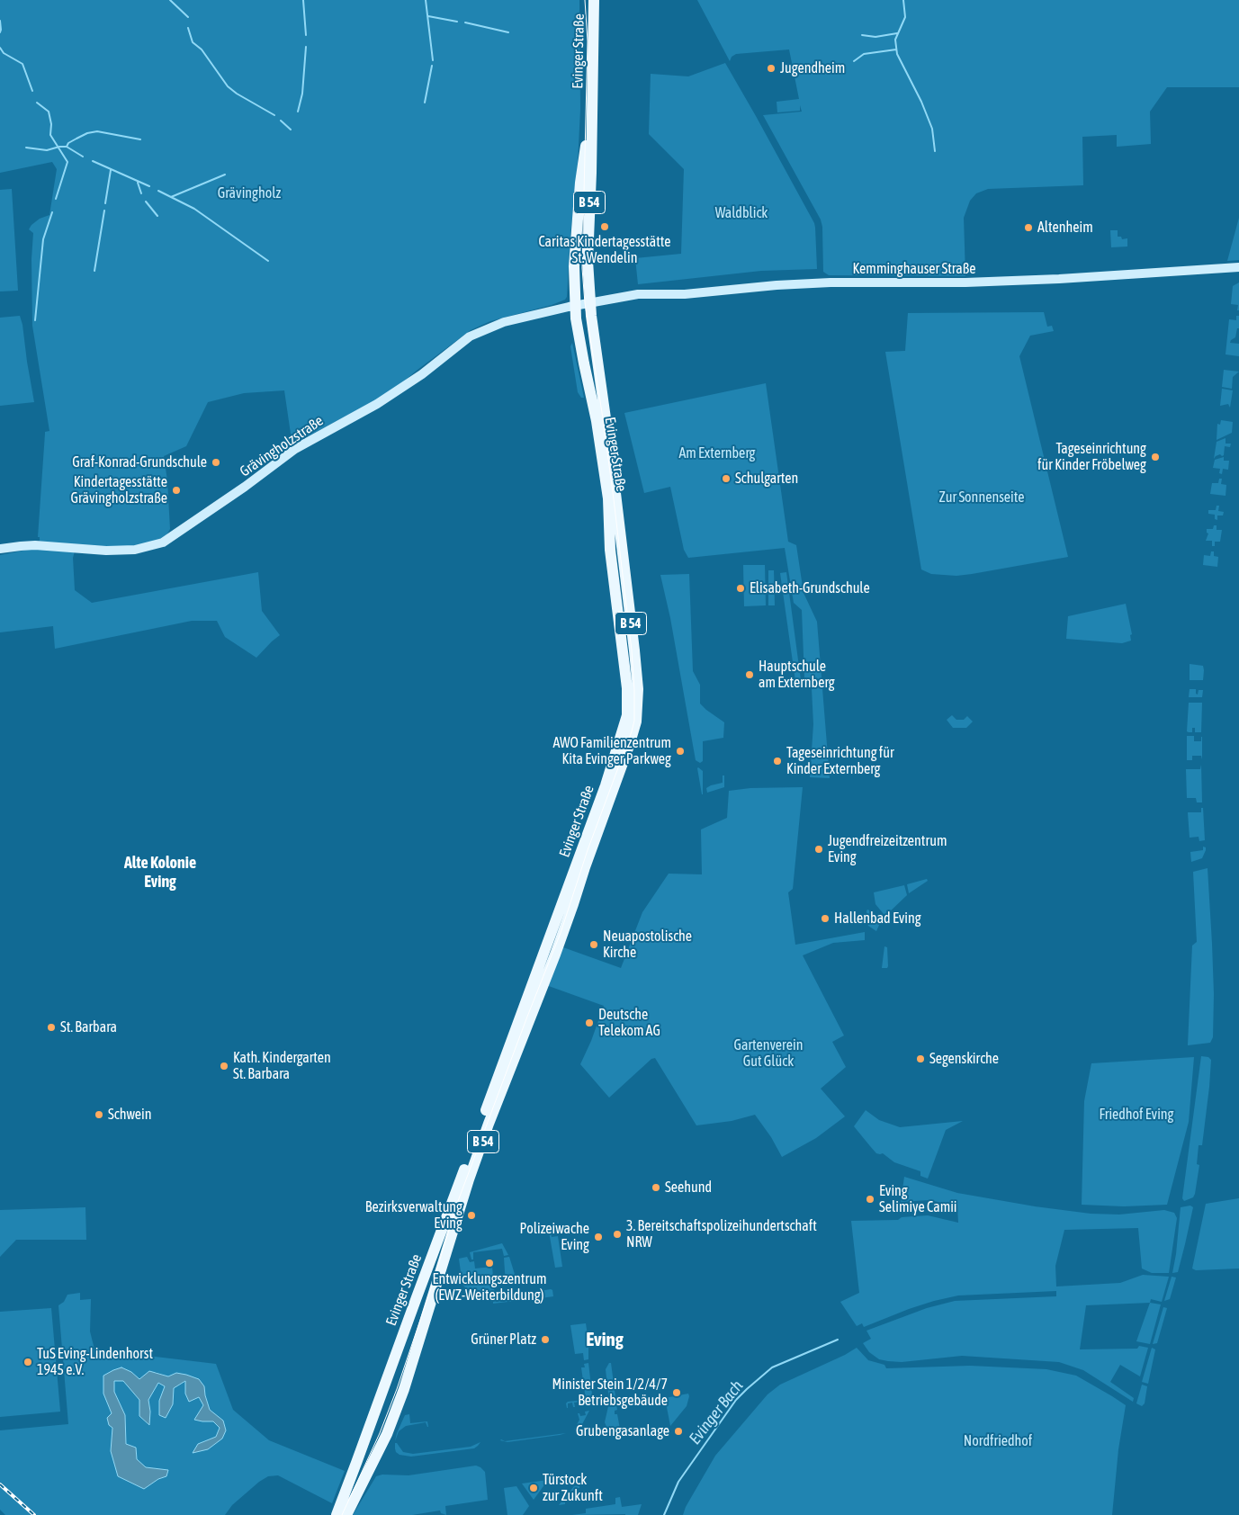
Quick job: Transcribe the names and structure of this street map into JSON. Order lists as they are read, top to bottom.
{
  "streets": {
    "main road": [
      "Evinger Straße",
      "B 54",
      "Kemminghauser Straße",
      "Grävingholzstraße"
    ]
  },
  "crossings": [
    ["Evinger Straße", "Kemminghauser Straße"],
    ["Evinger Straße", "Grävingholzstraße"],
    ["Kemminghauser Straße", "Grävingholzstraße"]
  ],
  "districts": ["Alte Kolonie Eving", "Eving"],
  "water": ["Evinger Bach"],
  "parks": [
    "Grävingholz",
    "Waldblick",
    "Am Externberg",
    "Zur Sonnenseite",
    "Gartenverein Gut Glück",
    "Friedhof Eving",
    "Nordfriedhof"
  ],
  "places": [
    "Jugendheim",
    "Caritas Kindertagesstätte St. Wendelin",
    "Altenheim",
    "Tageseinrichtung für Kinder Fröbelweg",
    "Graf-Konrad-Grundschule",
    "Schulgarten",
    "Kindertagesstätte Grävingholzstraße",
    "Elisabeth-Grundschule",
    "Hauptschule am Externberg",
    "AWO Familienzentrum Kita Evinger Parkweg",
    "Tageseinrichtung für Kinder Externberg",
    "Jugendfreizeitzentrum Eving",
    "Hallenbad Eving",
    "Neuapostolische Kirche",
    "Deutsche Telekom AG",
    "St. Barbara",
    "Segenskirche",
    "Kath. Kindergarten St. Barbara",
    "Schwein",
    "Seehund",
    "Eving Selimiye Camii",
    "Bezirksverwaltung Eving",
    "3. Bereitschaftspolizeihundertschaft NRW",
    "Polizeiwache Eving",
    "Entwicklungszentrum (EWZ-Weiterbildung)",
    "Grüner Platz",
    "TuS Eving-Lindenhorst 1945 e.V.",
    "Minister Stein 1/2/4/7 Betriebsgebäude",
    "Grubengasanlage",
    "Türstock zur Zukunft"
  ]
}
